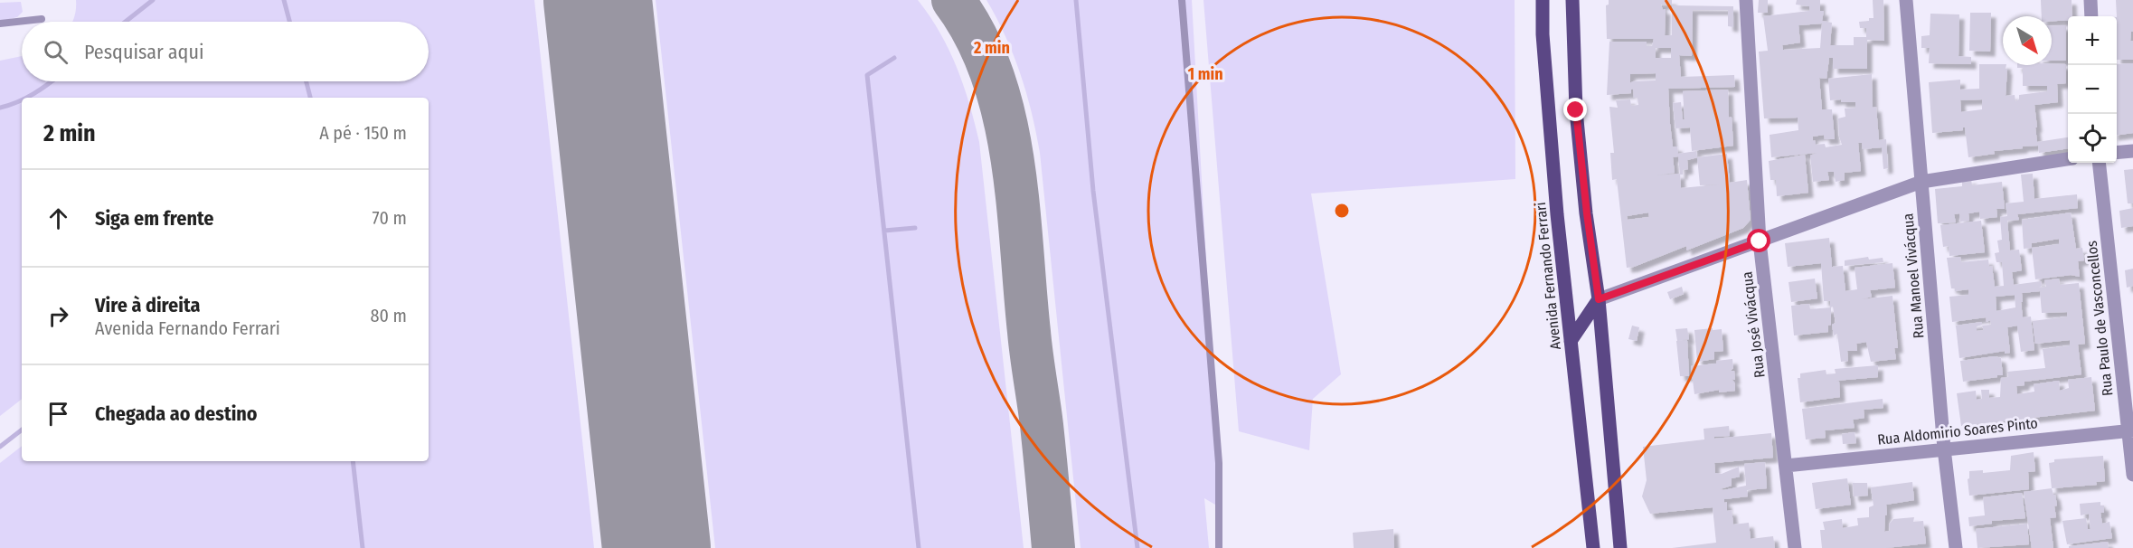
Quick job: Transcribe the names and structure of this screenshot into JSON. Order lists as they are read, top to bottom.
{
  "streets": {
    "main road": ["Avenida Fernando Ferrari"],
    "street": [
      "Rua Manoel Vivácqua",
      "Rua Paulo de Vasconcellos",
      "Rua José Vivácqua",
      "Rua Aldomirio Soares Pinto"
    ]
  },
  "crossings": [
    ["Rua Manoel Vivácqua", "Rua Aldomirio Soares Pinto"],
    ["Rua Paulo de Vasconcellos", "Rua Aldomirio Soares Pinto"],
    ["Rua José Vivácqua", "Rua Aldomirio Soares Pinto"]
  ],
  "north": "bottom right",
  "page": {
    "map_buttons": ["+", "−"],
    "search": "Pesquisar aqui",
    "heading": ["2 min", "A pé · 150 m"],
    "list": [
      ["Siga em frente", "70 m"],
      ["Vire à direita", "Avenida Fernando Ferrari", "80 m"],
      "Chegada ao destino"
    ]
  },
  "rings": ["2 min", "1 min"]
}
